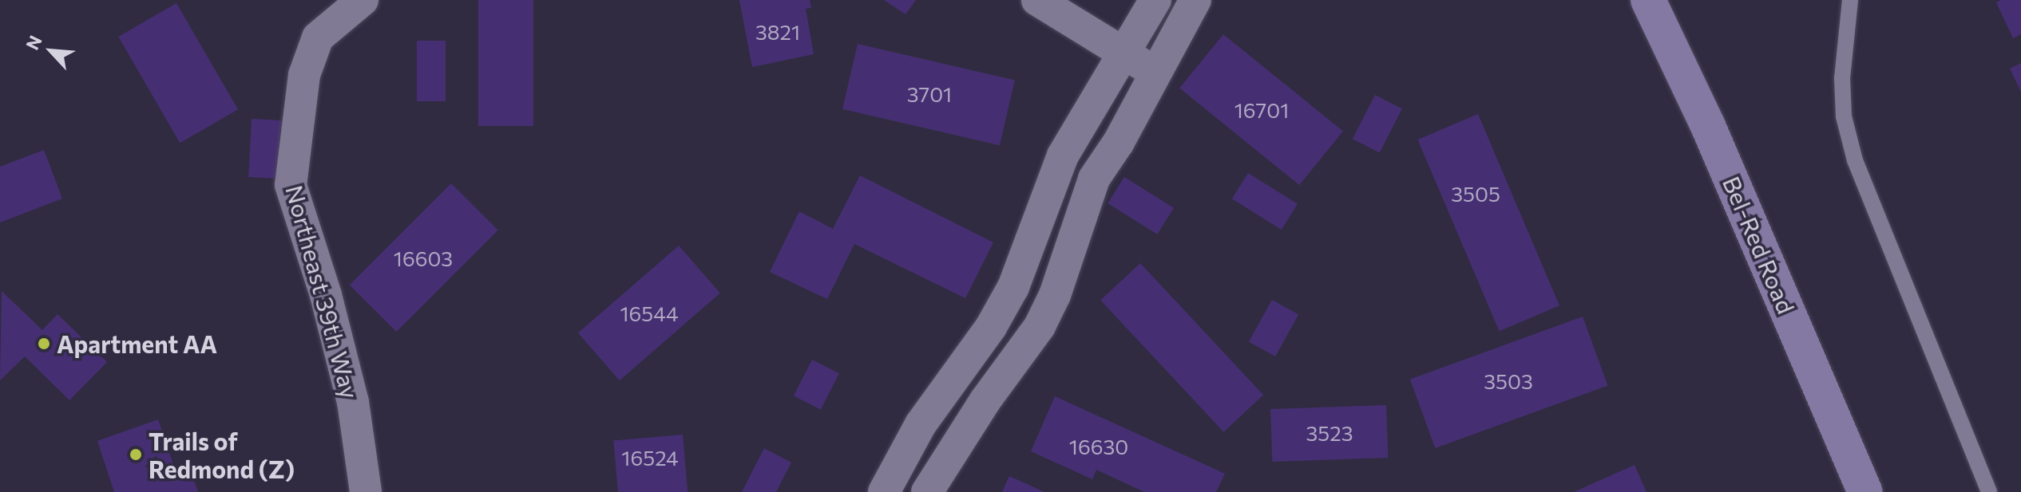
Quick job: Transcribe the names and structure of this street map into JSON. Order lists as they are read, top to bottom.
{
  "streets": {
    "main road": ["Bel-Red Road"],
    "street": ["Northeast 39th Way"]
  },
  "places": ["Apartment AA", "Trails of Redmond (Z)"],
  "house_numbers": [
    "3821",
    "3701",
    "16701",
    "3505",
    "16603",
    "16544",
    "3503",
    "3523",
    "16630",
    "16524"
  ],
  "north": "top left"
}
